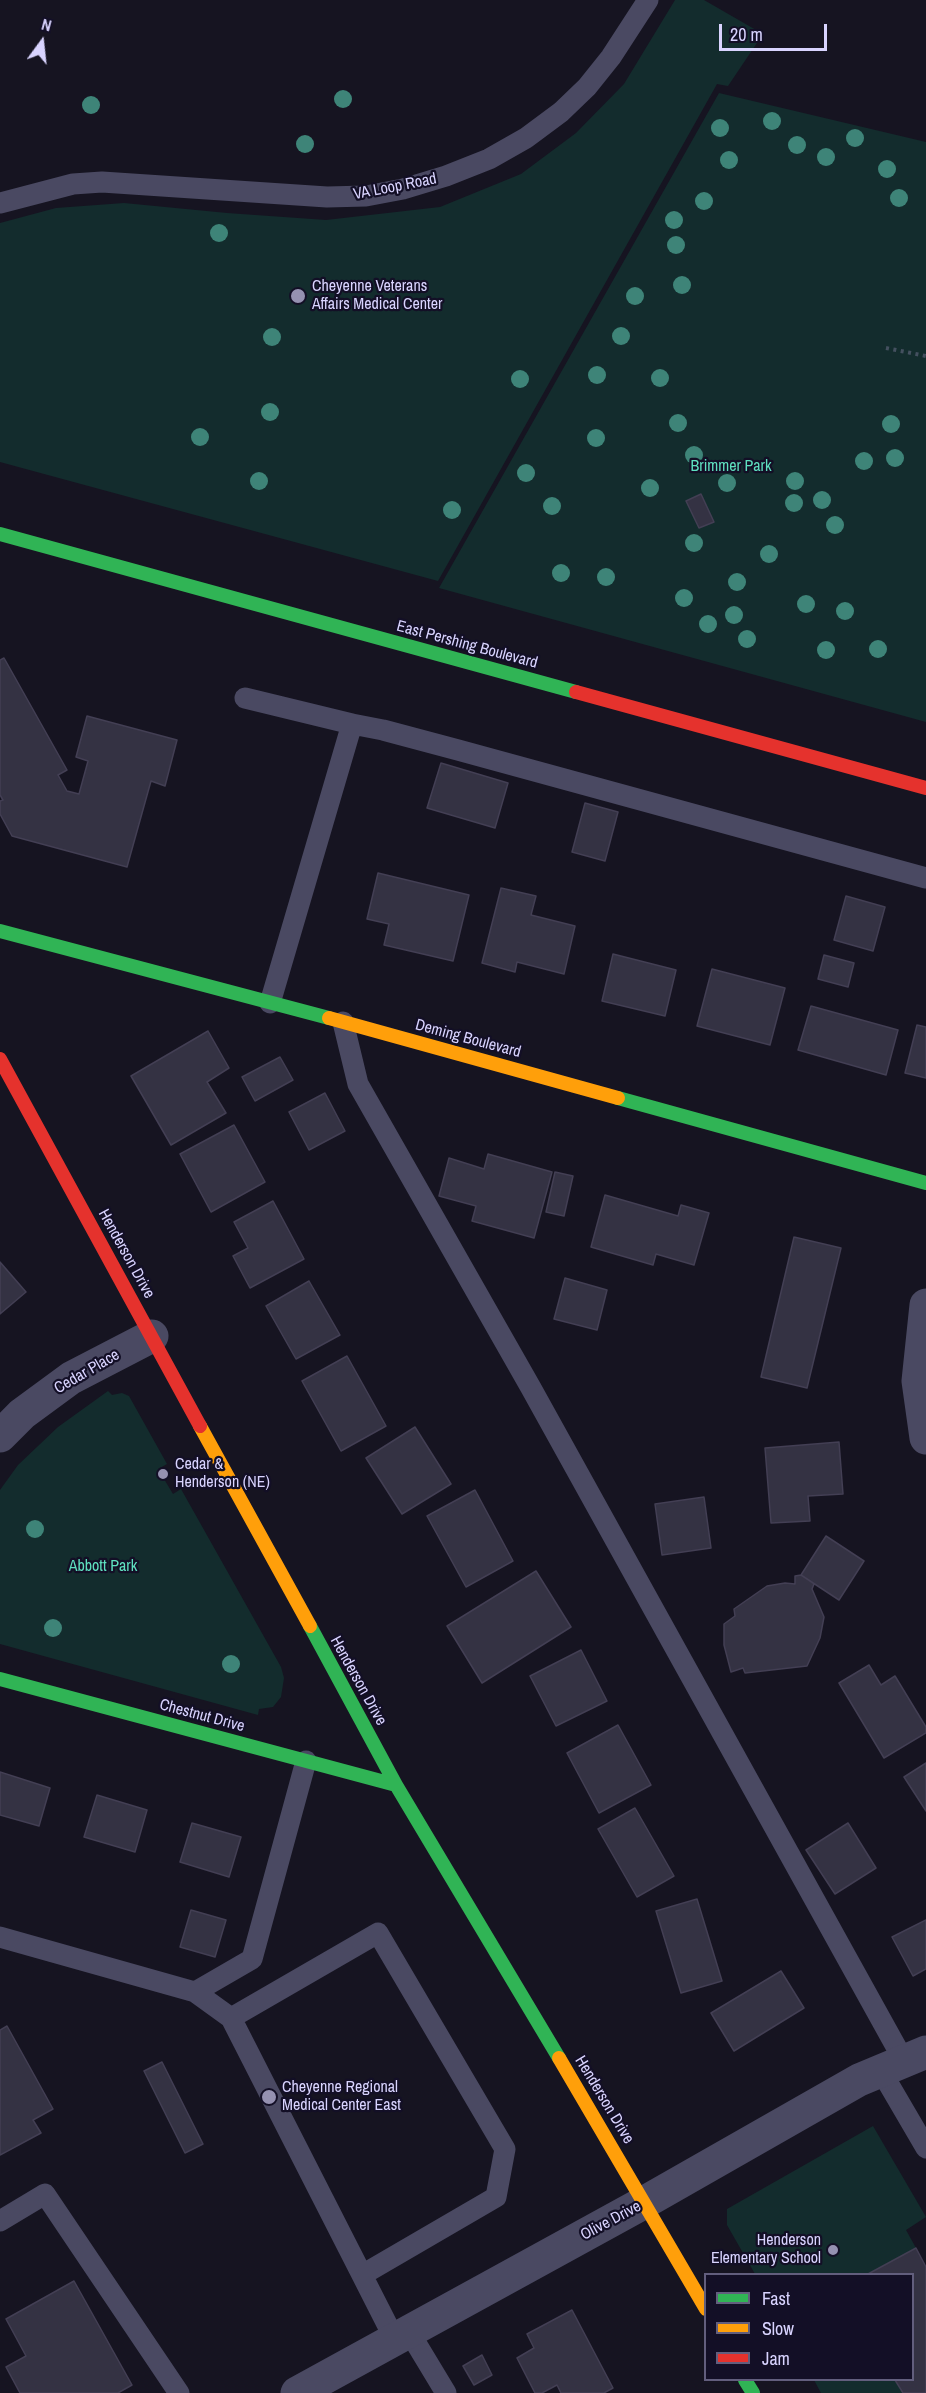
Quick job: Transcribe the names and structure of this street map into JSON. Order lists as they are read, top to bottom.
{
  "streets": {
    "street": [
      "East Pershing Boulevard",
      "Deming Boulevard",
      "Henderson Drive",
      "Cedar Place",
      "Chestnut Drive",
      "Olive Drive"
    ],
    "lane": ["VA Loop Road"]
  },
  "crossings": [
    ["Henderson Drive", "Cedar Place"],
    ["Henderson Drive", "Chestnut Drive"],
    ["Henderson Drive", "Olive Drive"]
  ],
  "parks": ["Brimmer Park", "Abbott Park"],
  "places": [
    "Cheyenne Veterans Affairs Medical Center",
    "Cedar & Henderson (NE)",
    "Cheyenne Regional Medical Center East",
    "Henderson Elementary School"
  ],
  "legend": ["Fast", "Slow", "Jam"],
  "scale_bar": "20 m",
  "north": "top"
}
